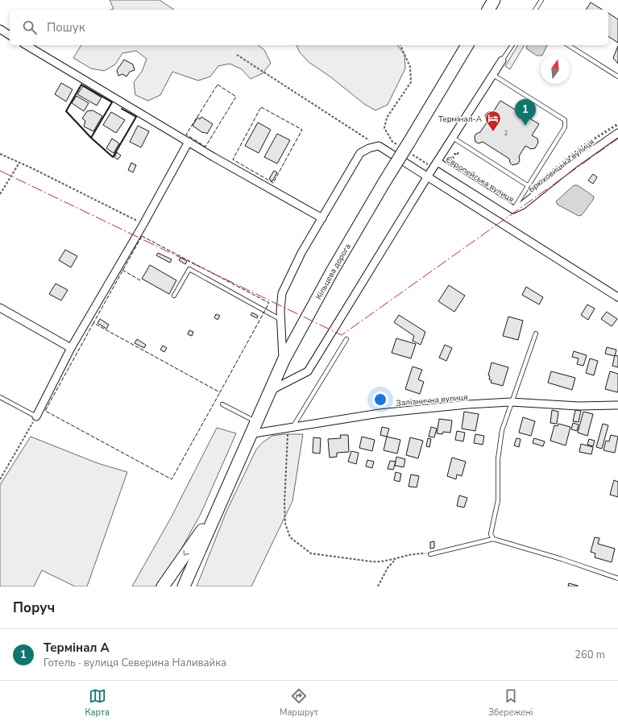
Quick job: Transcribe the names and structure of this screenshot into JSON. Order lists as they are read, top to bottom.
{
  "streets": {
    "highway": ["Кільцева дорога"],
    "street": ["Брюховицька вулиця", "Європейська вулиця", "Залізнична вулиця"]
  },
  "crossings": [
    ["Брюховицька вулиця", "Європейська вулиця"],
    ["Кільцева дорога", "Залізнична вулиця"]
  ],
  "places": {
    "hotel": ["Термінал-А"]
  },
  "house_numbers": ["2"],
  "north": "top",
  "page": {
    "search": "Пошук",
    "pins": "1",
    "heading": "Поруч",
    "list": [
      {
        "mark": "1",
        "name": "Термінал А",
        "note": "Готель · вулиця Северина Наливайка",
        "value": "260 m"
      }
    ],
    "nav": ["Карта", "Маршрут", "Збережені"]
  }
}
